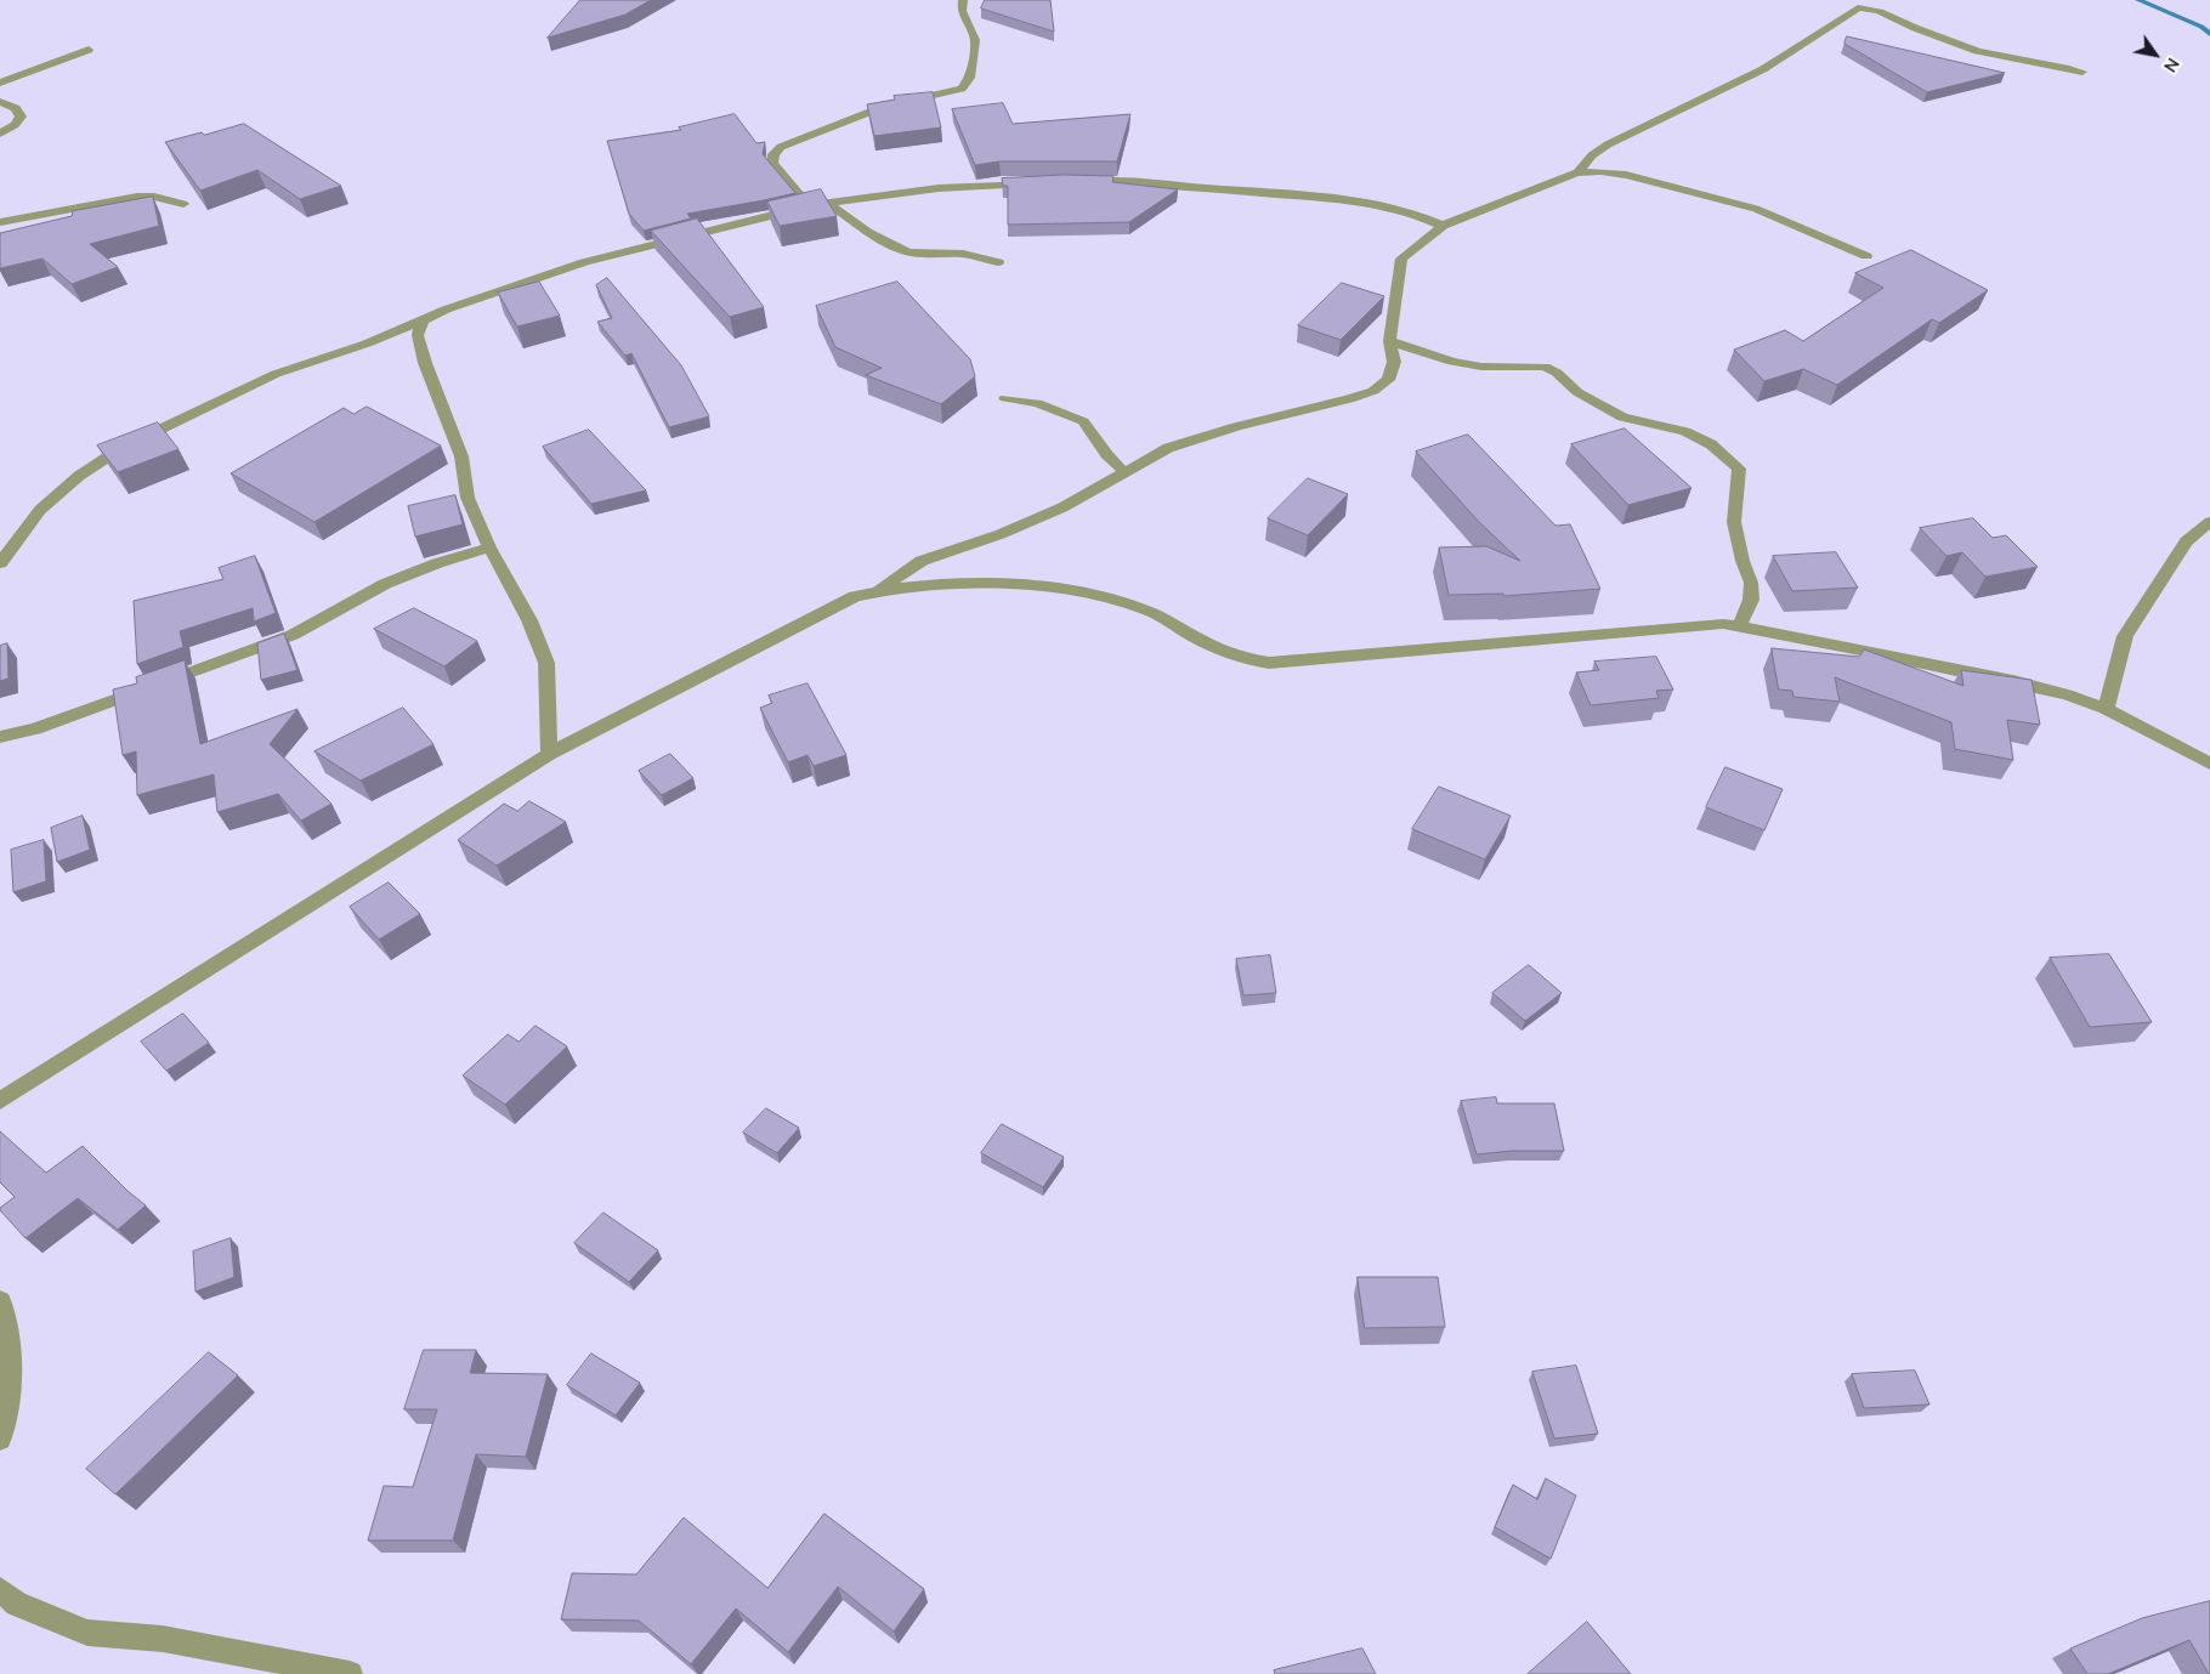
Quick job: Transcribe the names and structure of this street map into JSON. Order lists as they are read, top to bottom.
{
  "north": "bottom right"
}
